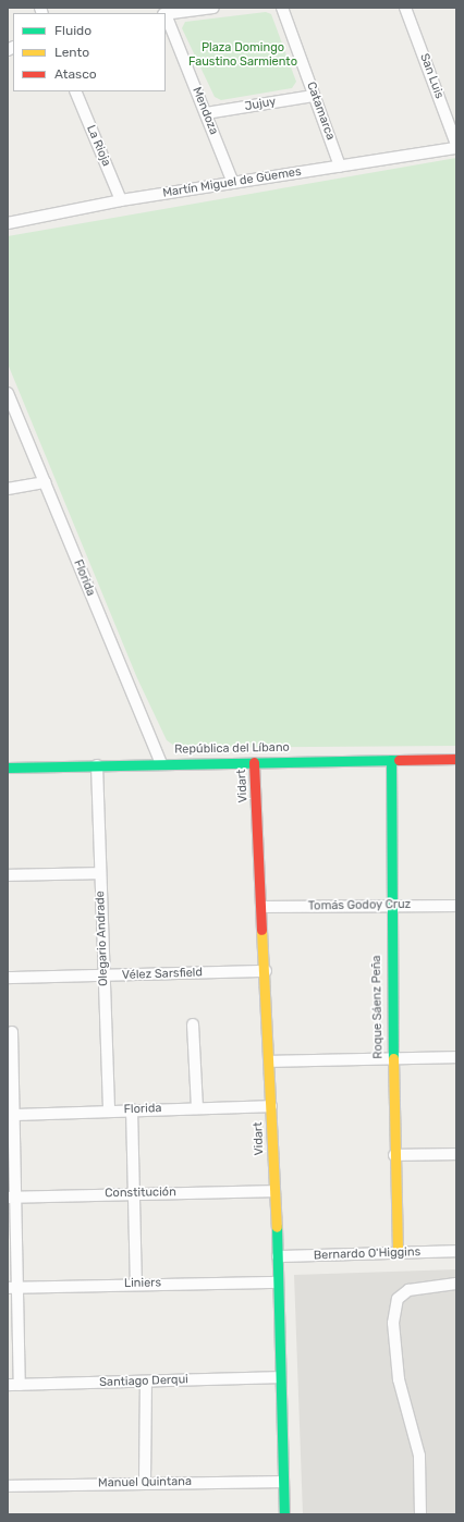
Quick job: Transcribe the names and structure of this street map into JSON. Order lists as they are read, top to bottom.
{
  "streets": {
    "street": [
      "San Luis",
      "Jujuy",
      "Mendoza",
      "Catamarca",
      "La Rioja",
      "Martín Miguel de Güemes",
      "Florida",
      "República del Líbano",
      "Vidart",
      "Tomás Godoy Cruz",
      "Olegario Andrade",
      "Vélez Sarsfield",
      "Roque Sáenz Peña",
      "Constitución",
      "Bernardo O'Higgins",
      "Liniers",
      "Santiago Derqui",
      "Manuel Quintana"
    ]
  },
  "crossings": [
    ["Jujuy", "Mendoza"],
    ["Jujuy", "Catamarca"],
    ["Mendoza", "Martín Miguel de Güemes"],
    ["Catamarca", "Martín Miguel de Güemes"],
    ["La Rioja", "Martín Miguel de Güemes"],
    ["Florida", "República del Líbano"],
    ["Florida", "Vidart"],
    ["Florida", "Olegario Andrade"],
    ["República del Líbano", "Vidart"],
    ["República del Líbano", "Olegario Andrade"],
    ["República del Líbano", "Roque Sáenz Peña"],
    ["Vidart", "Tomás Godoy Cruz"],
    ["Vidart", "Vélez Sarsfield"],
    ["Vidart", "Constitución"],
    ["Vidart", "Bernardo O'Higgins"],
    ["Vidart", "Liniers"],
    ["Vidart", "Santiago Derqui"],
    ["Vidart", "Manuel Quintana"],
    ["Tomás Godoy Cruz", "Roque Sáenz Peña"],
    ["Olegario Andrade", "Vélez Sarsfield"],
    ["Roque Sáenz Peña", "Bernardo O'Higgins"]
  ],
  "parks": ["Plaza Domingo Faustino Sarmiento"],
  "legend": ["Fluido", "Lento", "Atasco"]
}
